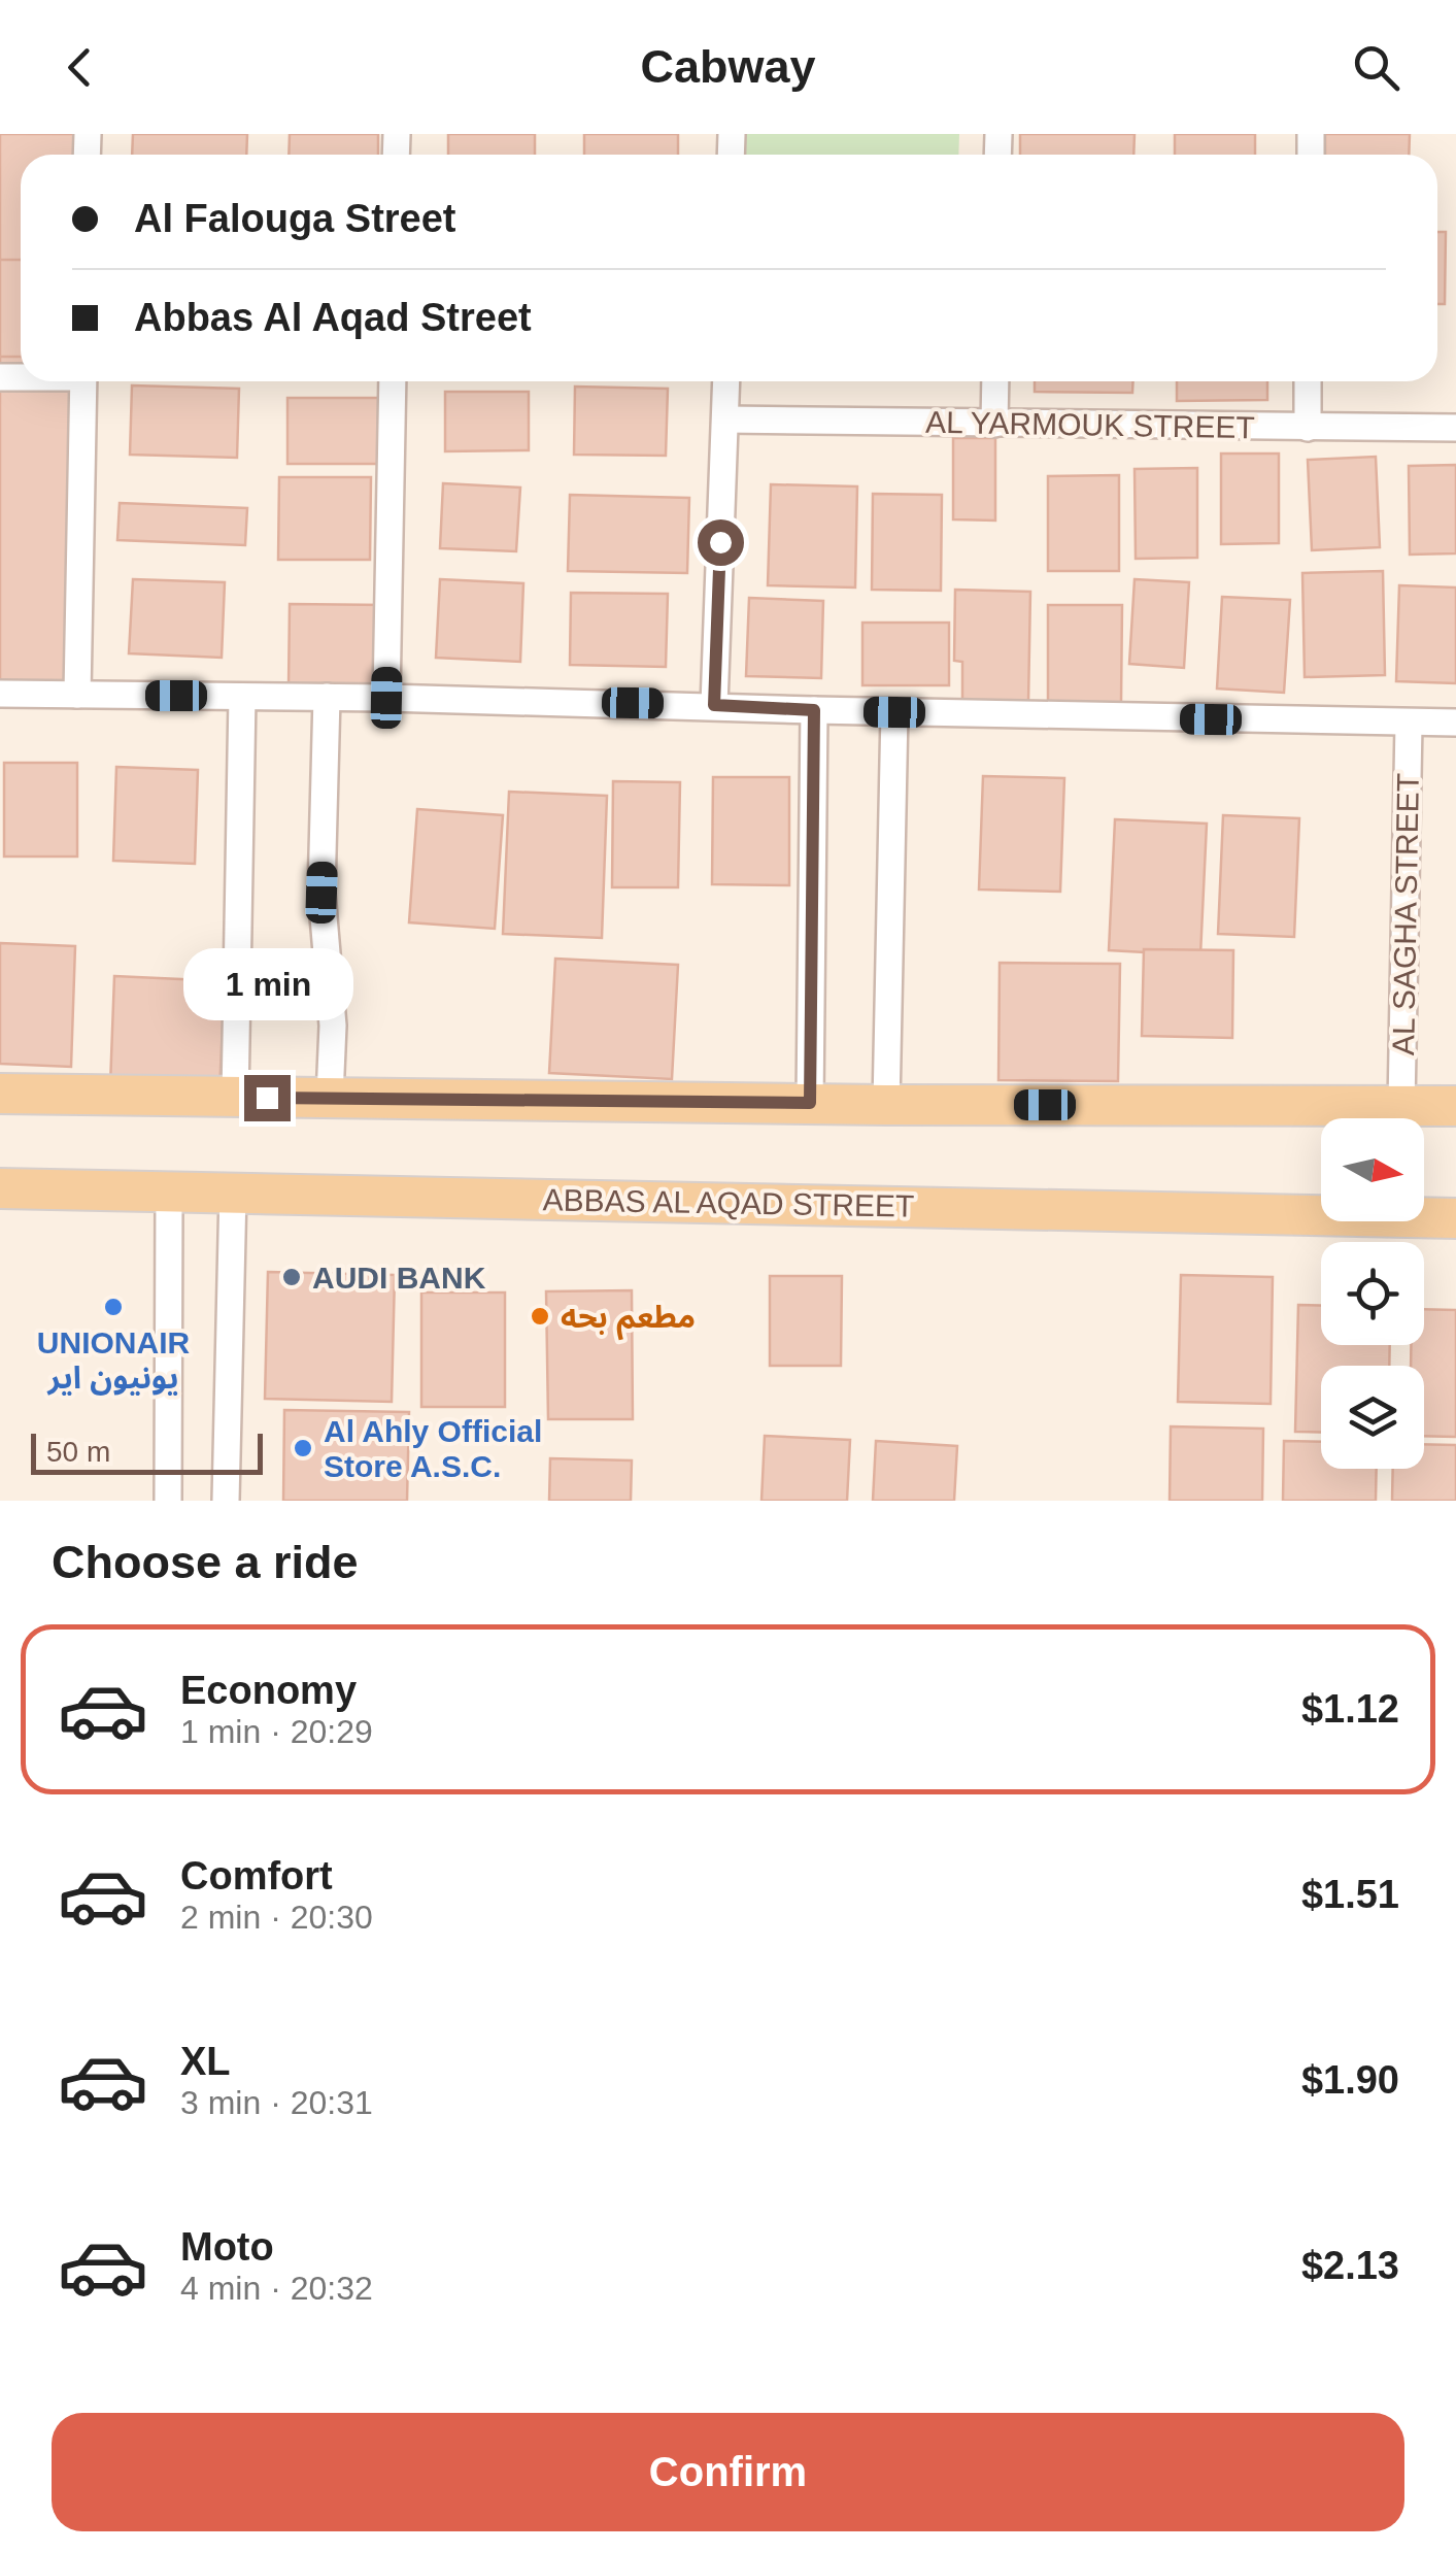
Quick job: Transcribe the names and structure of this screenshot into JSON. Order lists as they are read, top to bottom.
{
  "streets": {
    "main road": ["ABBAS AL AQAD STREET"],
    "street": ["AL YARMOUK STREET", "AL SAGHA STREET"]
  },
  "places": [
    "AUDI BANK",
    "UNIONAIR يونيون اير",
    "مطعم بحه",
    "Al Ahly Official Store A.S.C."
  ],
  "scale_bar": "50 m",
  "north": "right",
  "page": {
    "header": "Cabway",
    "banner": ["Al Falouga Street", "Abbas Al Aqad Street"],
    "bubble": "1 min",
    "scale": "50 m",
    "heading": "Choose a ride",
    "list": [
      {
        "name": "Economy",
        "note": "1 min · 20:29",
        "value": "$1.12"
      },
      {
        "name": "Comfort",
        "note": "2 min · 20:30",
        "value": "$1.51"
      },
      {
        "name": "XL",
        "note": "3 min · 20:31",
        "value": "$1.90"
      },
      {
        "name": "Moto",
        "note": "4 min · 20:32",
        "value": "$2.13"
      }
    ],
    "buttons": "Confirm"
  }
}
